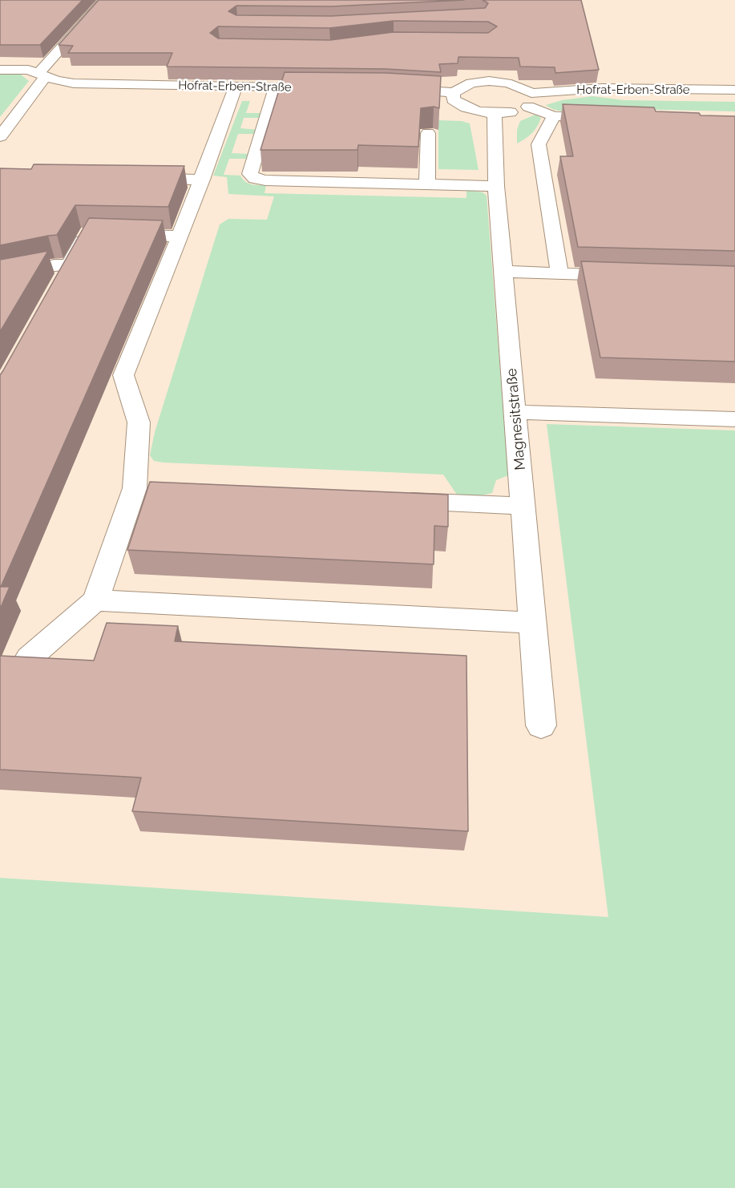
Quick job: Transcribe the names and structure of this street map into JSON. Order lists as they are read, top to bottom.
{
  "streets": {
    "street": ["Hofrat-Erben-Straße", "Magnesitstraße"]
  },
  "crossings": [
    ["Hofrat-Erben-Straße", "Magnesitstraße"]
  ]
}
